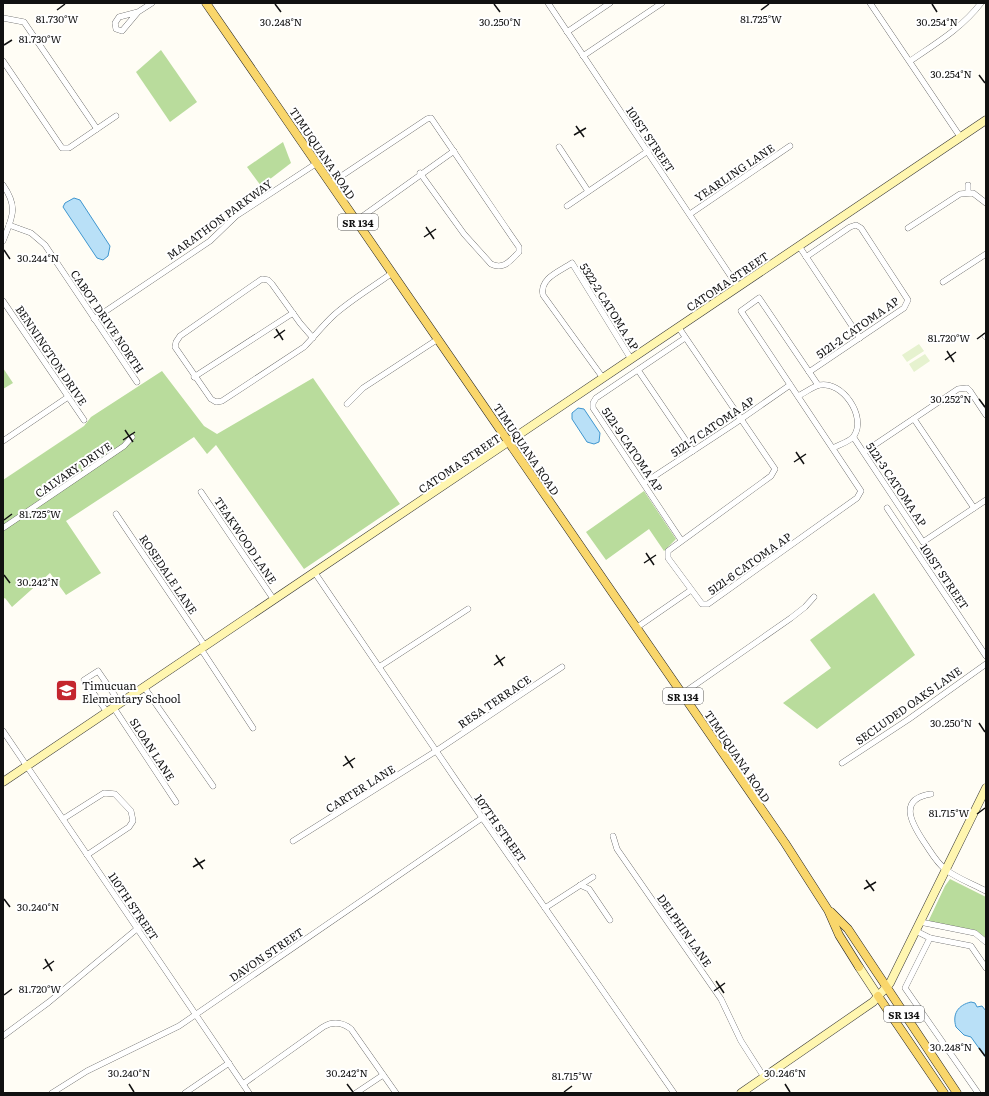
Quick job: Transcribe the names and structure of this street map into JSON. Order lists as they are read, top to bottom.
{
  "streets": {
    "main road": ["TIMUQUANA ROAD", "SR 134"],
    "street": [
      "101ST STREET",
      "YEARLING LANE",
      "MARATHON PARKWAY",
      "CATOMA STREET",
      "5322-2 CATOMA AP",
      "CABOT DRIVE NORTH",
      "5121-2 CATOMA AP",
      "BENNINGTON DRIVE",
      "5121-7 CATOMA AP",
      "5121-9 CATOMA AP",
      "CALVARY DRIVE",
      "5121-3 CATOMA AP",
      "TEAKWOOD LANE",
      "5121-6 CATOMA AP",
      "ROSEDALE LANE",
      "RESA TERRACE",
      "SECLUDED OAKS LANE",
      "SLOAN LANE",
      "CARTER LANE",
      "107TH STREET",
      "110TH STREET",
      "DELPHIN LANE",
      "DAVON STREET"
    ]
  },
  "crossings": [
    ["101ST STREET", "YEARLING LANE"],
    ["101ST STREET", "CATOMA STREET"],
    ["TIMUQUANA ROAD", "MARATHON PARKWAY"],
    ["TIMUQUANA ROAD", "CATOMA STREET"],
    ["MARATHON PARKWAY", "CABOT DRIVE NORTH"],
    ["CATOMA STREET", "5322-2 CATOMA AP"],
    ["CATOMA STREET", "TEAKWOOD LANE"],
    ["CATOMA STREET", "5121-6 CATOMA AP"],
    ["CATOMA STREET", "ROSEDALE LANE"],
    ["CATOMA STREET", "SLOAN LANE"],
    ["CATOMA STREET", "107TH STREET"],
    ["CATOMA STREET", "110TH STREET"],
    ["5121-2 CATOMA AP", "5121-6 CATOMA AP"],
    ["5121-7 CATOMA AP", "5121-9 CATOMA AP"],
    ["5121-7 CATOMA AP", "5121-6 CATOMA AP"],
    ["5121-9 CATOMA AP", "5121-6 CATOMA AP"],
    ["RESA TERRACE", "CARTER LANE"],
    ["RESA TERRACE", "107TH STREET"],
    ["CARTER LANE", "107TH STREET"],
    ["107TH STREET", "DAVON STREET"],
    ["110TH STREET", "DAVON STREET"]
  ],
  "places": {
    "school or university": ["Timucuan Elementary School"]
  },
  "coordinates": [
    "81.730°W",
    "81.725°W",
    "30.250°N",
    "30.248°N",
    "30.254°N",
    "30.244°N",
    "81.720°W",
    "30.252°N",
    "30.242°N",
    "81.715°W",
    "30.240°N",
    "30.246°N"
  ]
}
